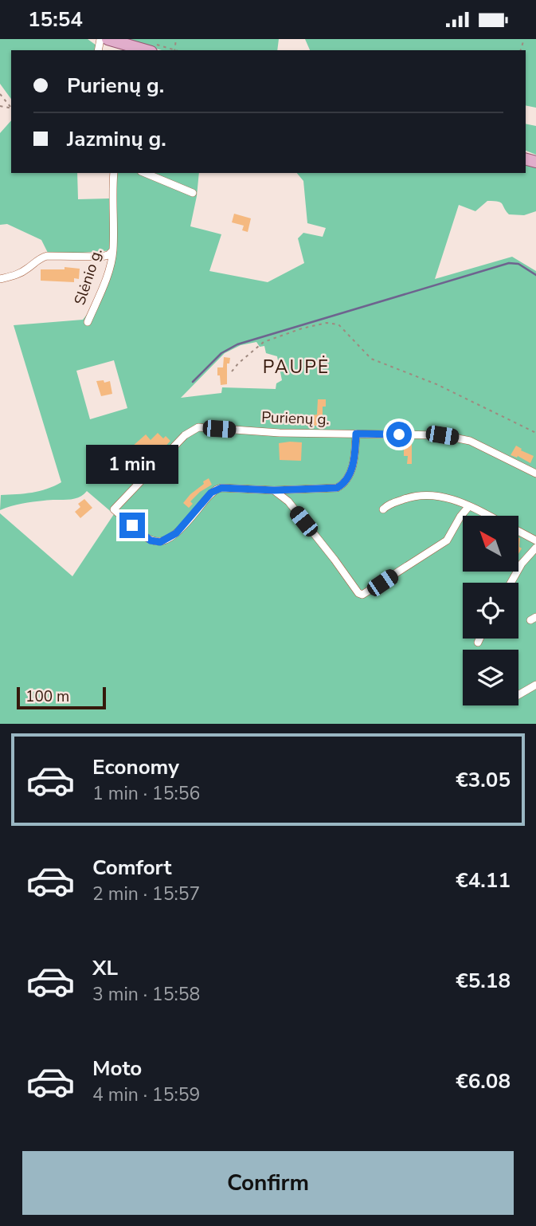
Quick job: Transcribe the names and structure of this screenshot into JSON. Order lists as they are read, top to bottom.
{
  "streets": {
    "street": ["Slėnio g.", "Purienų g."]
  },
  "districts": ["PAUPĖ"],
  "scale_bar": "100 m",
  "north": "top left",
  "page": {
    "status": "15:54",
    "banner": ["Purienų g.", "Jazminų g."],
    "bubble": "1 min",
    "scale": "100 m",
    "list": [
      {
        "name": "Economy",
        "note": "1 min · 15:56",
        "value": "€3.05"
      },
      {
        "name": "Comfort",
        "note": "2 min · 15:57",
        "value": "€4.11"
      },
      {
        "name": "XL",
        "note": "3 min · 15:58",
        "value": "€5.18"
      },
      {
        "name": "Moto",
        "note": "4 min · 15:59",
        "value": "€6.08"
      }
    ],
    "buttons": "Confirm"
  }
}
